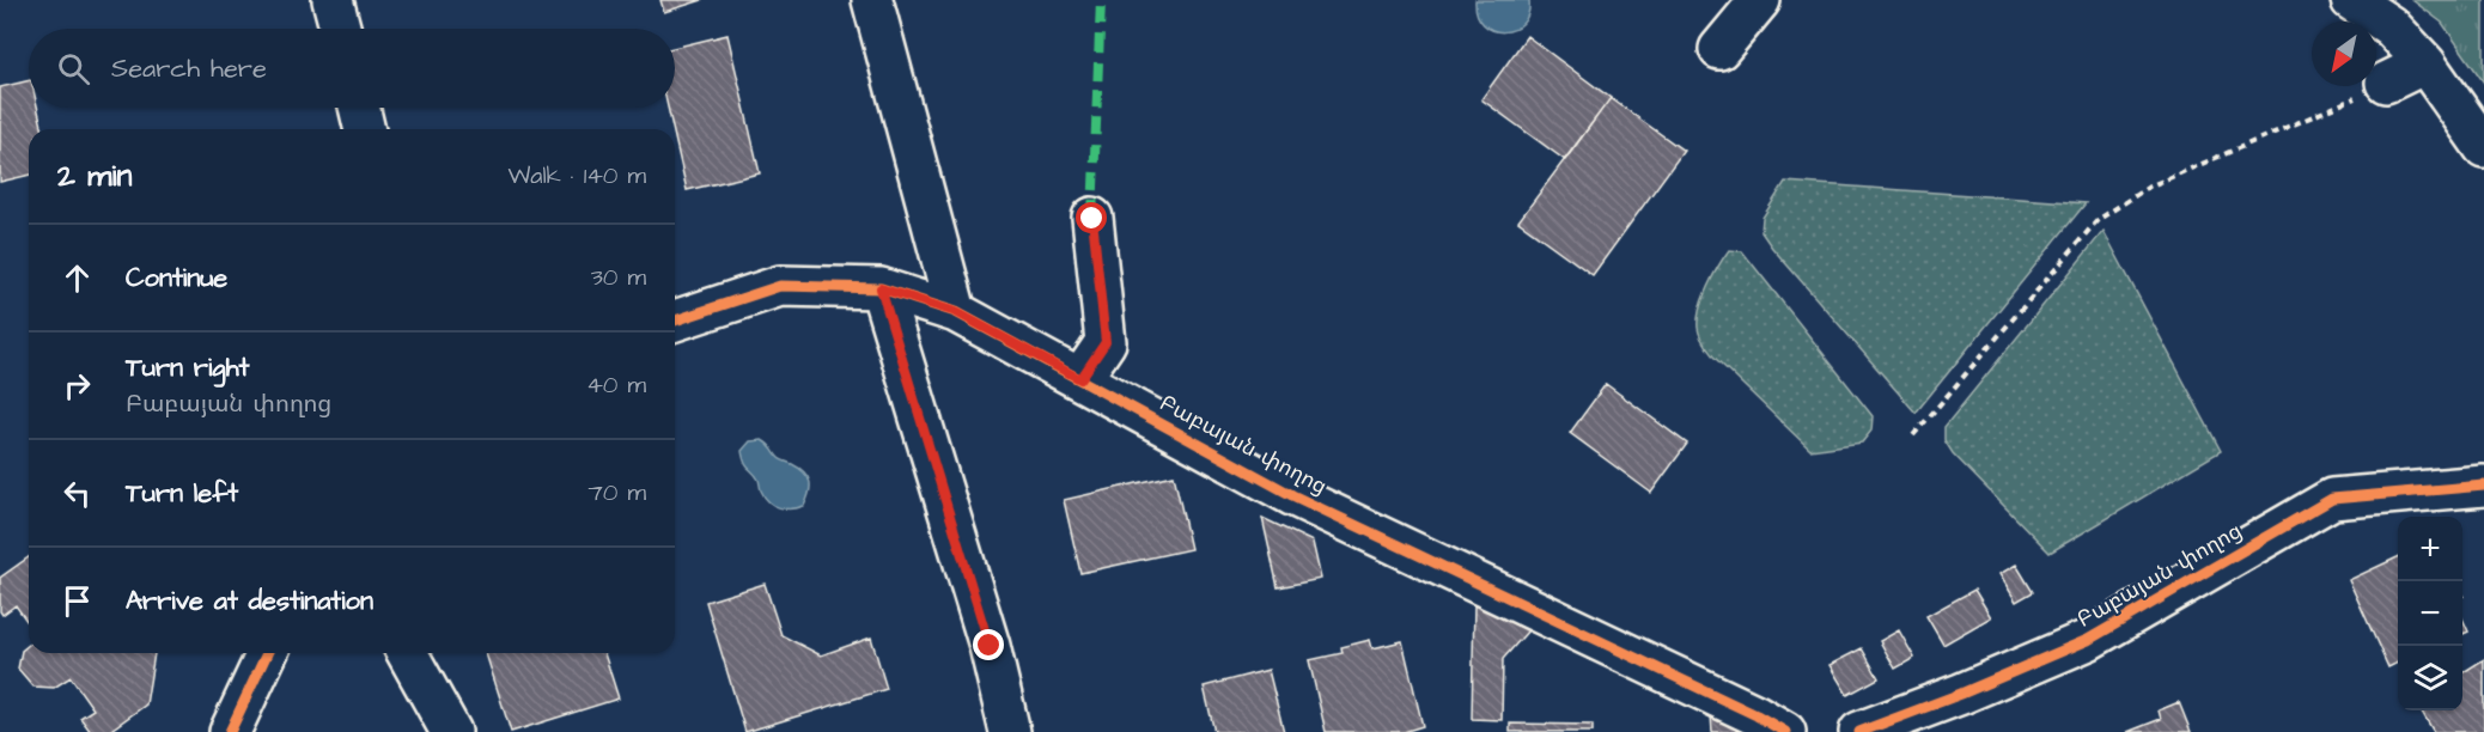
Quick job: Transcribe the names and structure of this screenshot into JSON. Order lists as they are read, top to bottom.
{
  "streets": {
    "street": ["Բաբայան փողոց"]
  },
  "north": "bottom left",
  "page": {
    "search": "Search here",
    "heading": ["2 min", "Walk · 140 m"],
    "list": [
      ["Continue", "30 m"],
      ["Turn right", "Բաբայան փողոց", "40 m"],
      ["Turn left", "70 m"],
      "Arrive at destination"
    ],
    "map_buttons": ["+", "−"]
  }
}
